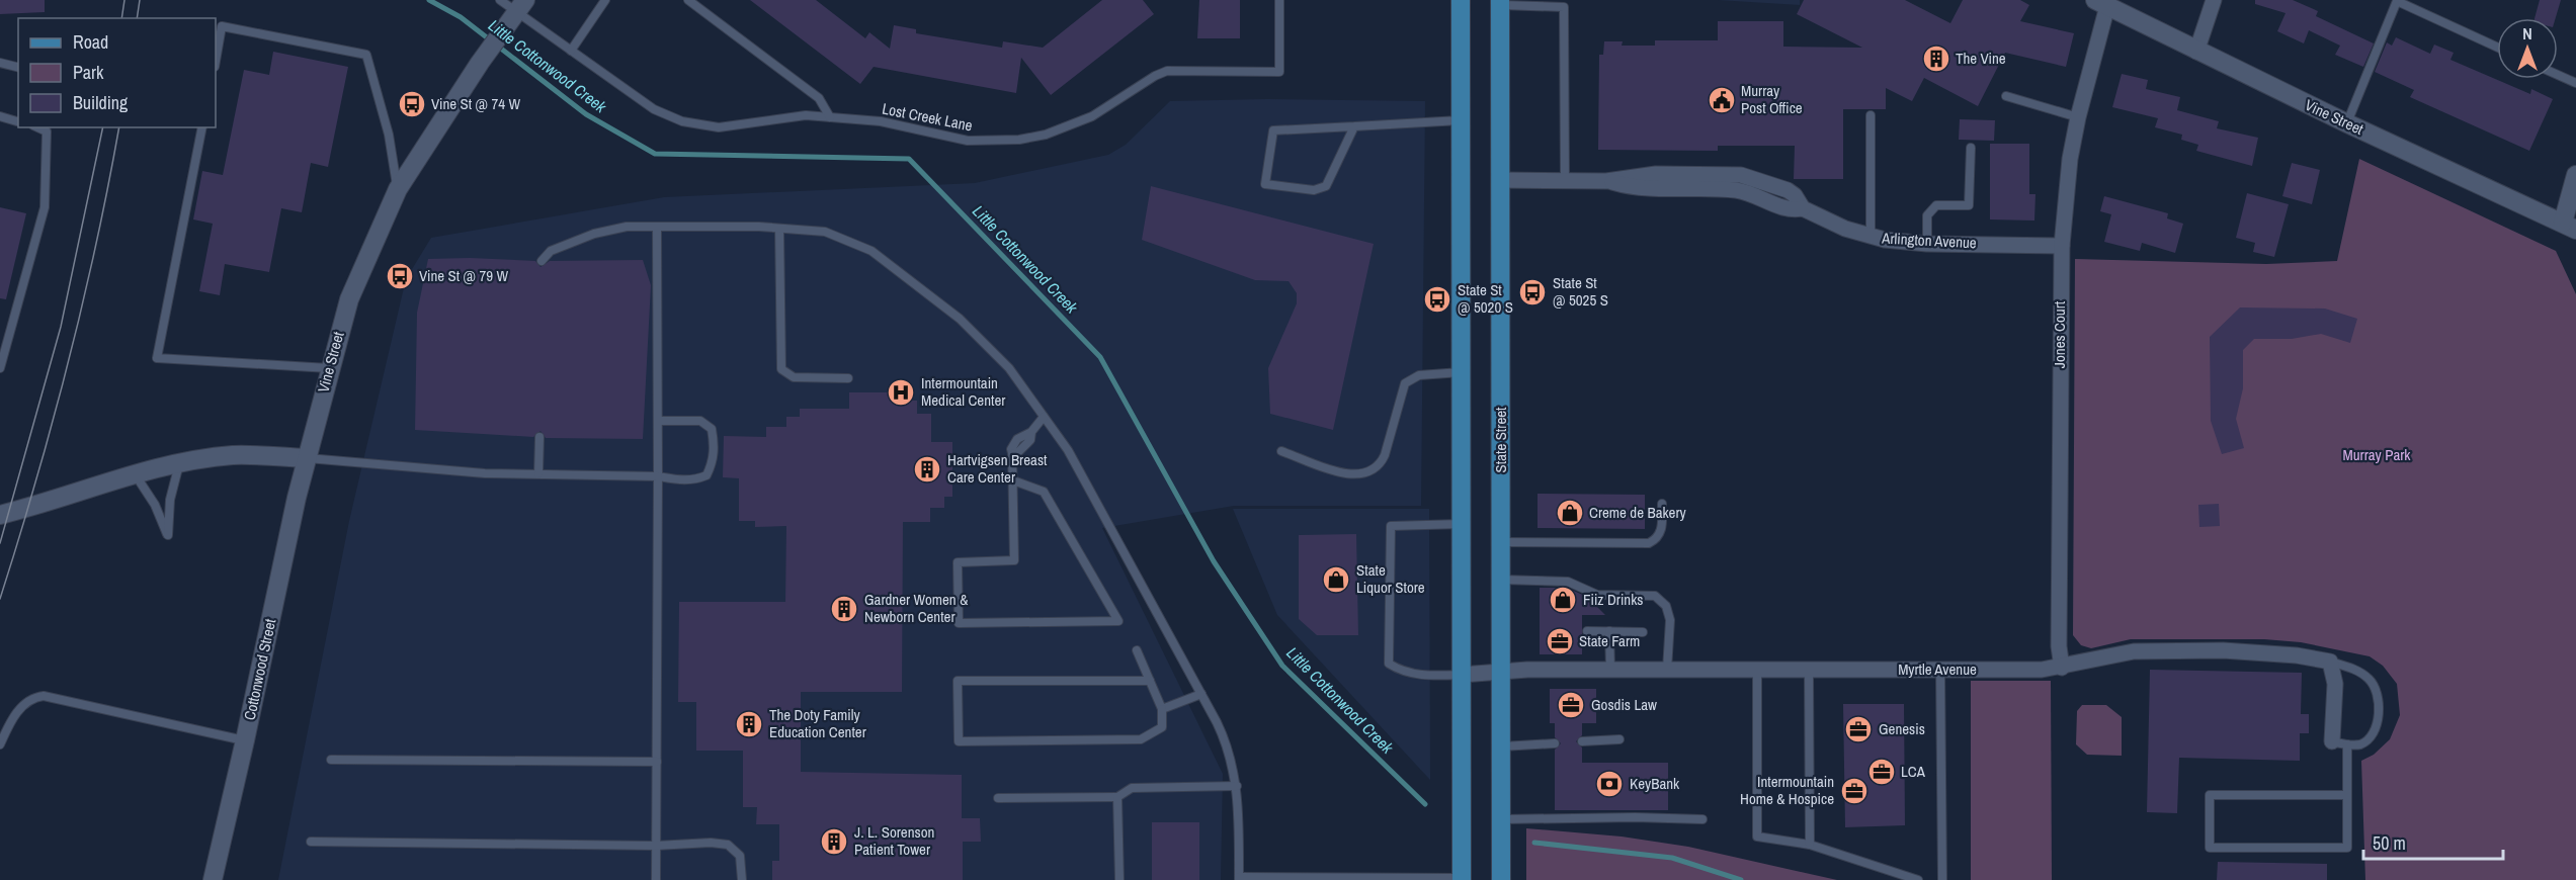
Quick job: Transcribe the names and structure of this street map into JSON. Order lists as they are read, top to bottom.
{
  "streets": {
    "main road": ["State Street"],
    "street": [
      "Vine Street",
      "Arlington Avenue",
      "Jones Court",
      "Cottonwood Street",
      "Myrtle Avenue"
    ],
    "lane": ["Lost Creek Lane"]
  },
  "crossings": [
    ["Lost Creek Lane", "Vine Street"],
    ["Vine Street", "Jones Court"],
    ["Vine Street", "Cottonwood Street"],
    ["Arlington Avenue", "Jones Court"],
    ["Arlington Avenue", "State Street"],
    ["Jones Court", "Myrtle Avenue"],
    ["State Street", "Myrtle Avenue"]
  ],
  "water": ["Little Cottonwood Creek"],
  "parks": ["Murray Park"],
  "places": {
    "building": [
      "The Vine",
      "Hartvigsen Breast Care Center",
      "Gardner Women & Newborn Center",
      "The Doty Family Education Center",
      "J. L. Sorenson Patient Tower"
    ],
    "public building": ["Murray Post Office"],
    "bus stop": [
      "Vine St @ 74 W",
      "Vine St @ 79 W",
      "State St @ 5025 S",
      "State St @ 5020 S"
    ],
    "hospital": ["Intermountain Medical Center"],
    "shop": ["Creme de Bakery", "State Liquor Store", "Fiiz Drinks"],
    "office": [
      "State Farm",
      "Gosdis Law",
      "Genesis",
      "LCA",
      "Intermountain Home & Hospice"
    ],
    "bank": ["KeyBank"]
  },
  "legend": ["Road", "Park", "Building"],
  "scale_bar": "50 m",
  "north": "top"
}
